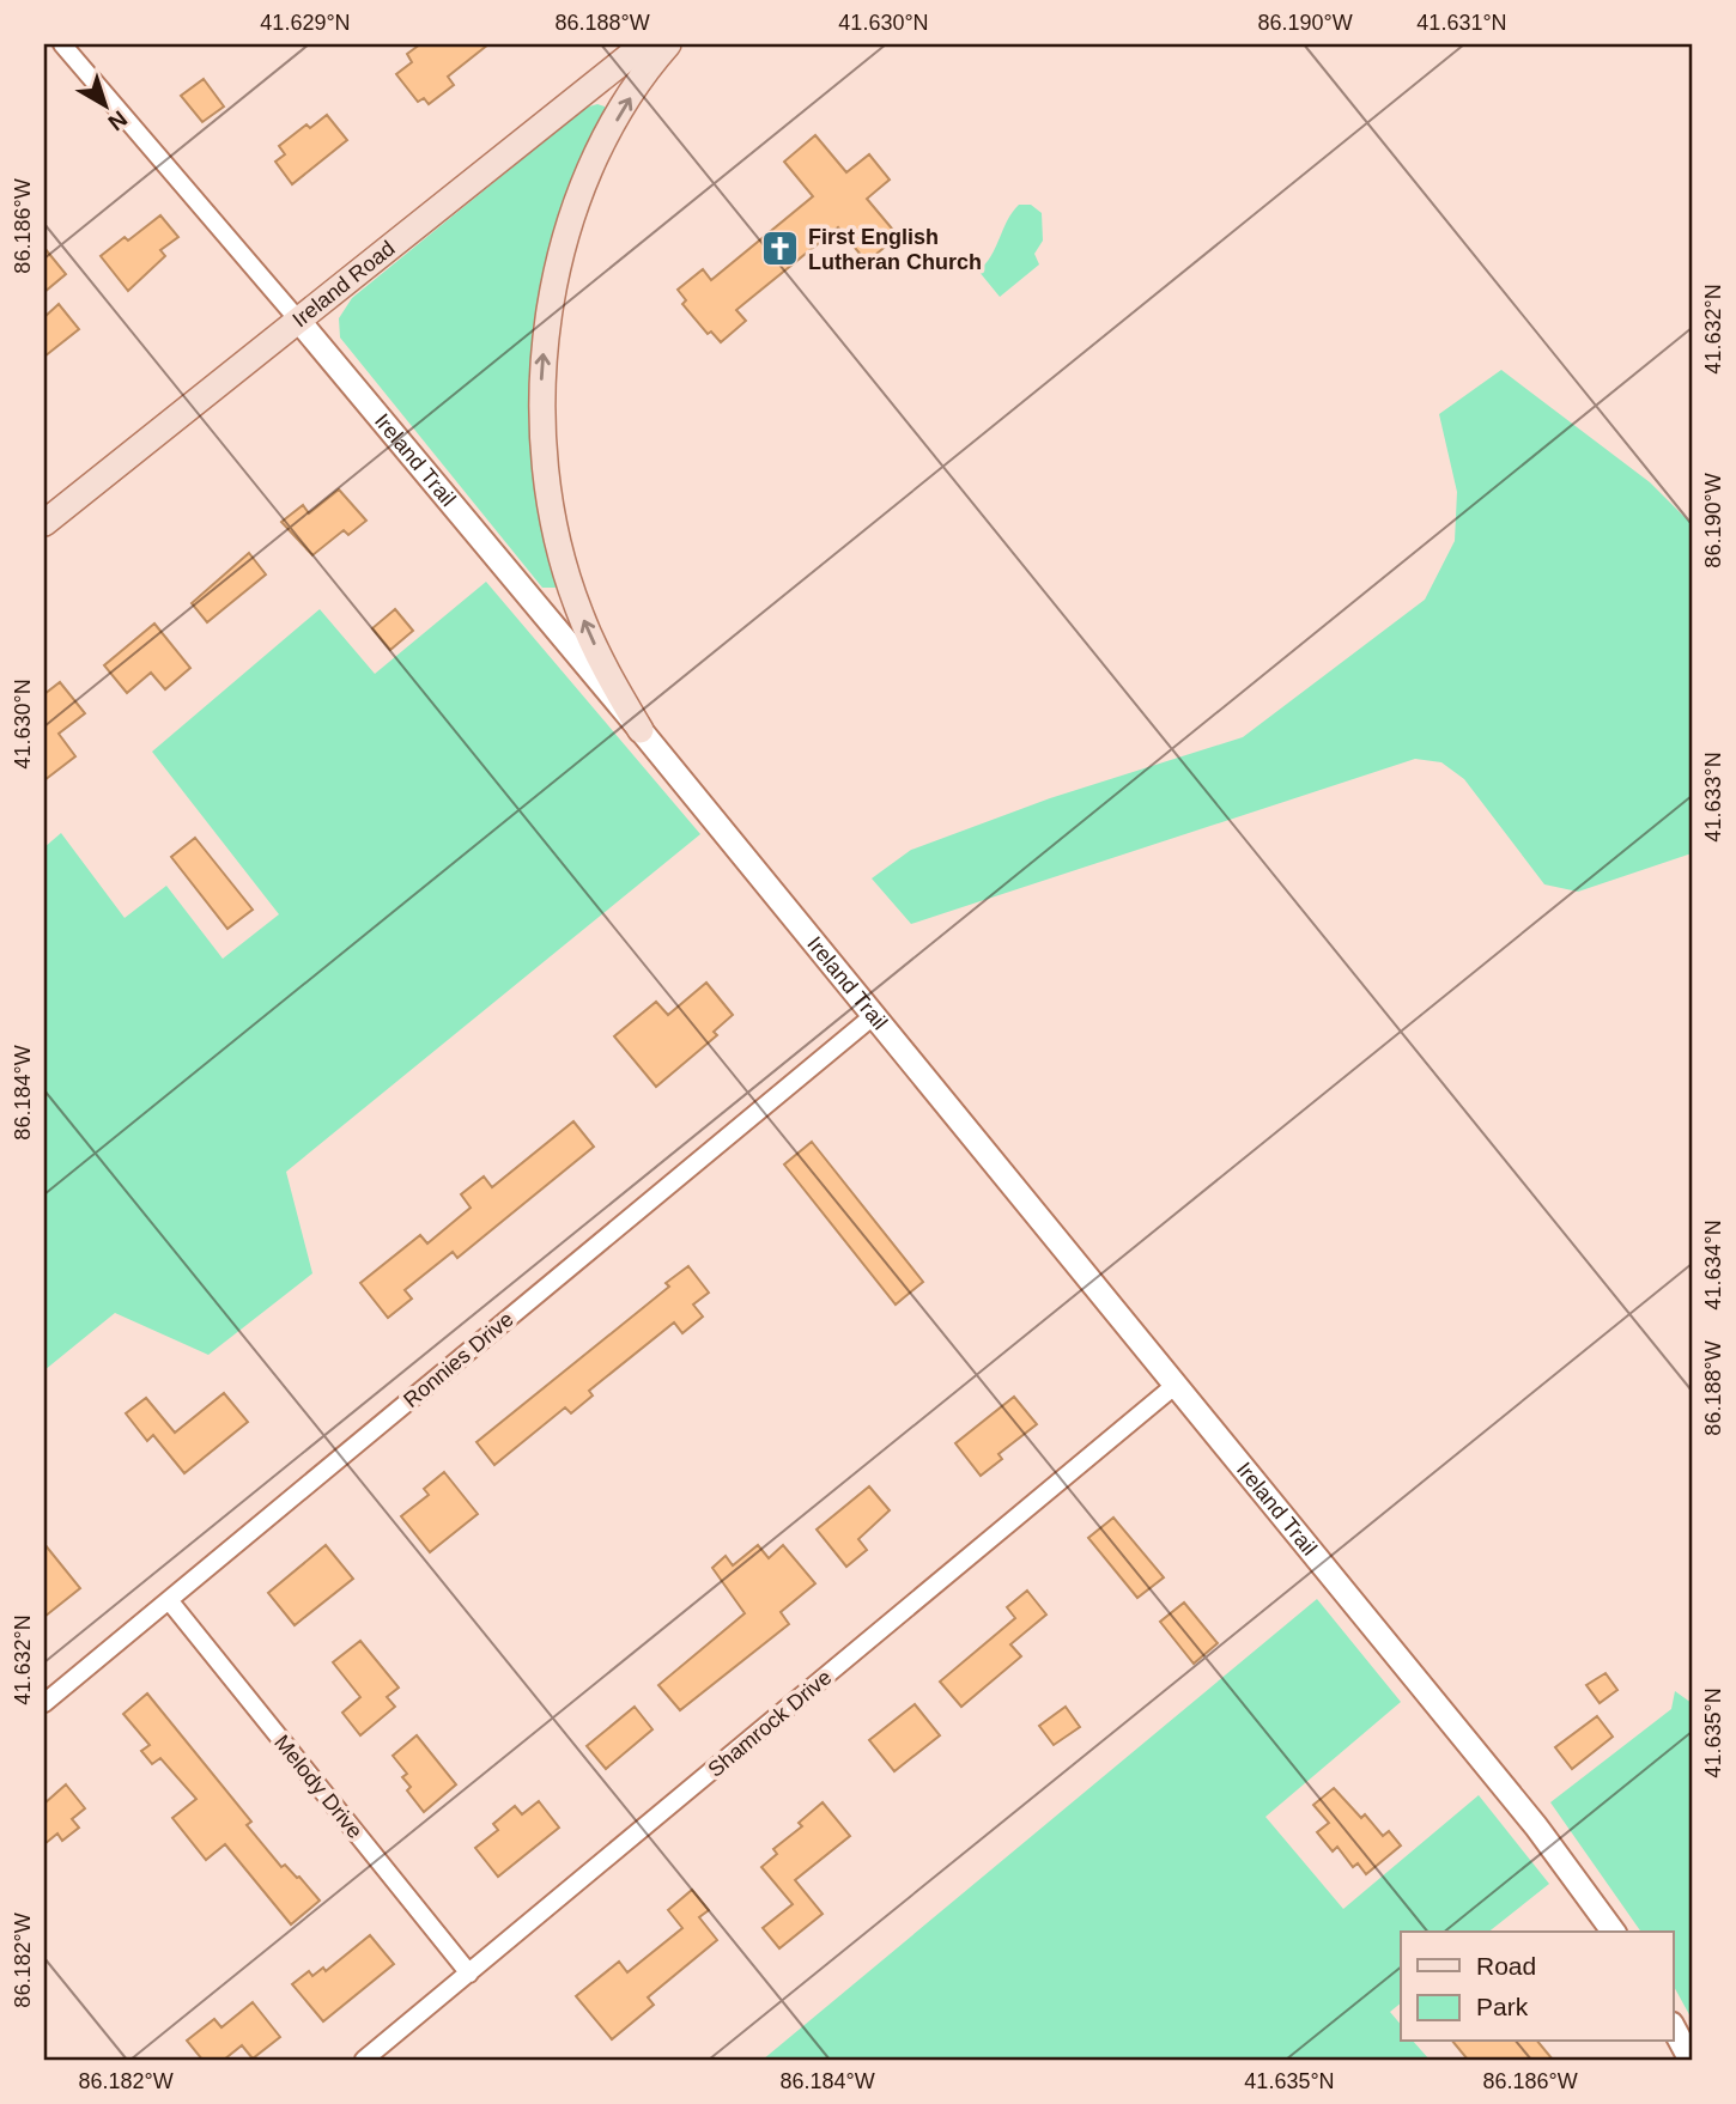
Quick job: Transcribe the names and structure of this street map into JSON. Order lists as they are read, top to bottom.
{
  "streets": {
    "main road": ["Ireland Road"],
    "street": [
      "Ireland Trail",
      "Ronnies Drive",
      "Shamrock Drive",
      "Melody Drive"
    ]
  },
  "crossings": [
    ["Ireland Road", "Ireland Trail"],
    ["Ireland Trail", "Ronnies Drive"],
    ["Ireland Trail", "Shamrock Drive"],
    ["Ronnies Drive", "Melody Drive"],
    ["Shamrock Drive", "Melody Drive"]
  ],
  "places": {
    "church": ["First English Lutheran Church"]
  },
  "legend": ["Road", "Park"],
  "north": "bottom right",
  "coordinates": [
    "41.629°N",
    "86.188°W",
    "41.630°N",
    "86.190°W",
    "41.631°N",
    "86.186°W",
    "41.632°N",
    "41.633°N",
    "86.184°W",
    "41.634°N",
    "41.635°N",
    "86.182°W"
  ]
}
